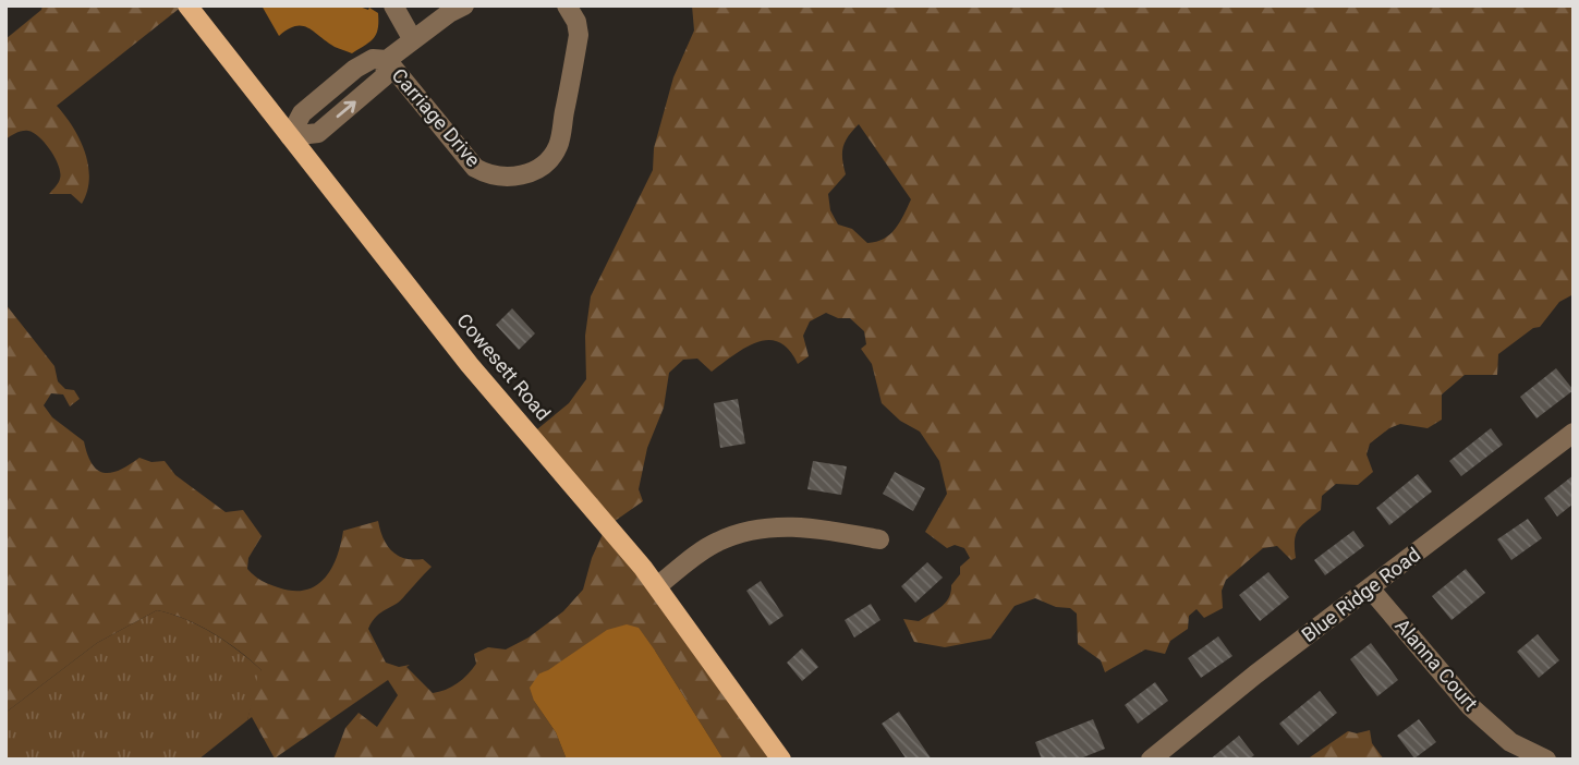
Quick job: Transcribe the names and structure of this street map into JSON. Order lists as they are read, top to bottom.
{
  "streets": {
    "main road": ["Cowesett Road"],
    "street": ["Carriage Drive", "Blue Ridge Road", "Alanna Court"]
  },
  "crossings": [
    ["Carriage Drive", "Cowesett Road"],
    ["Blue Ridge Road", "Alanna Court"]
  ]
}
